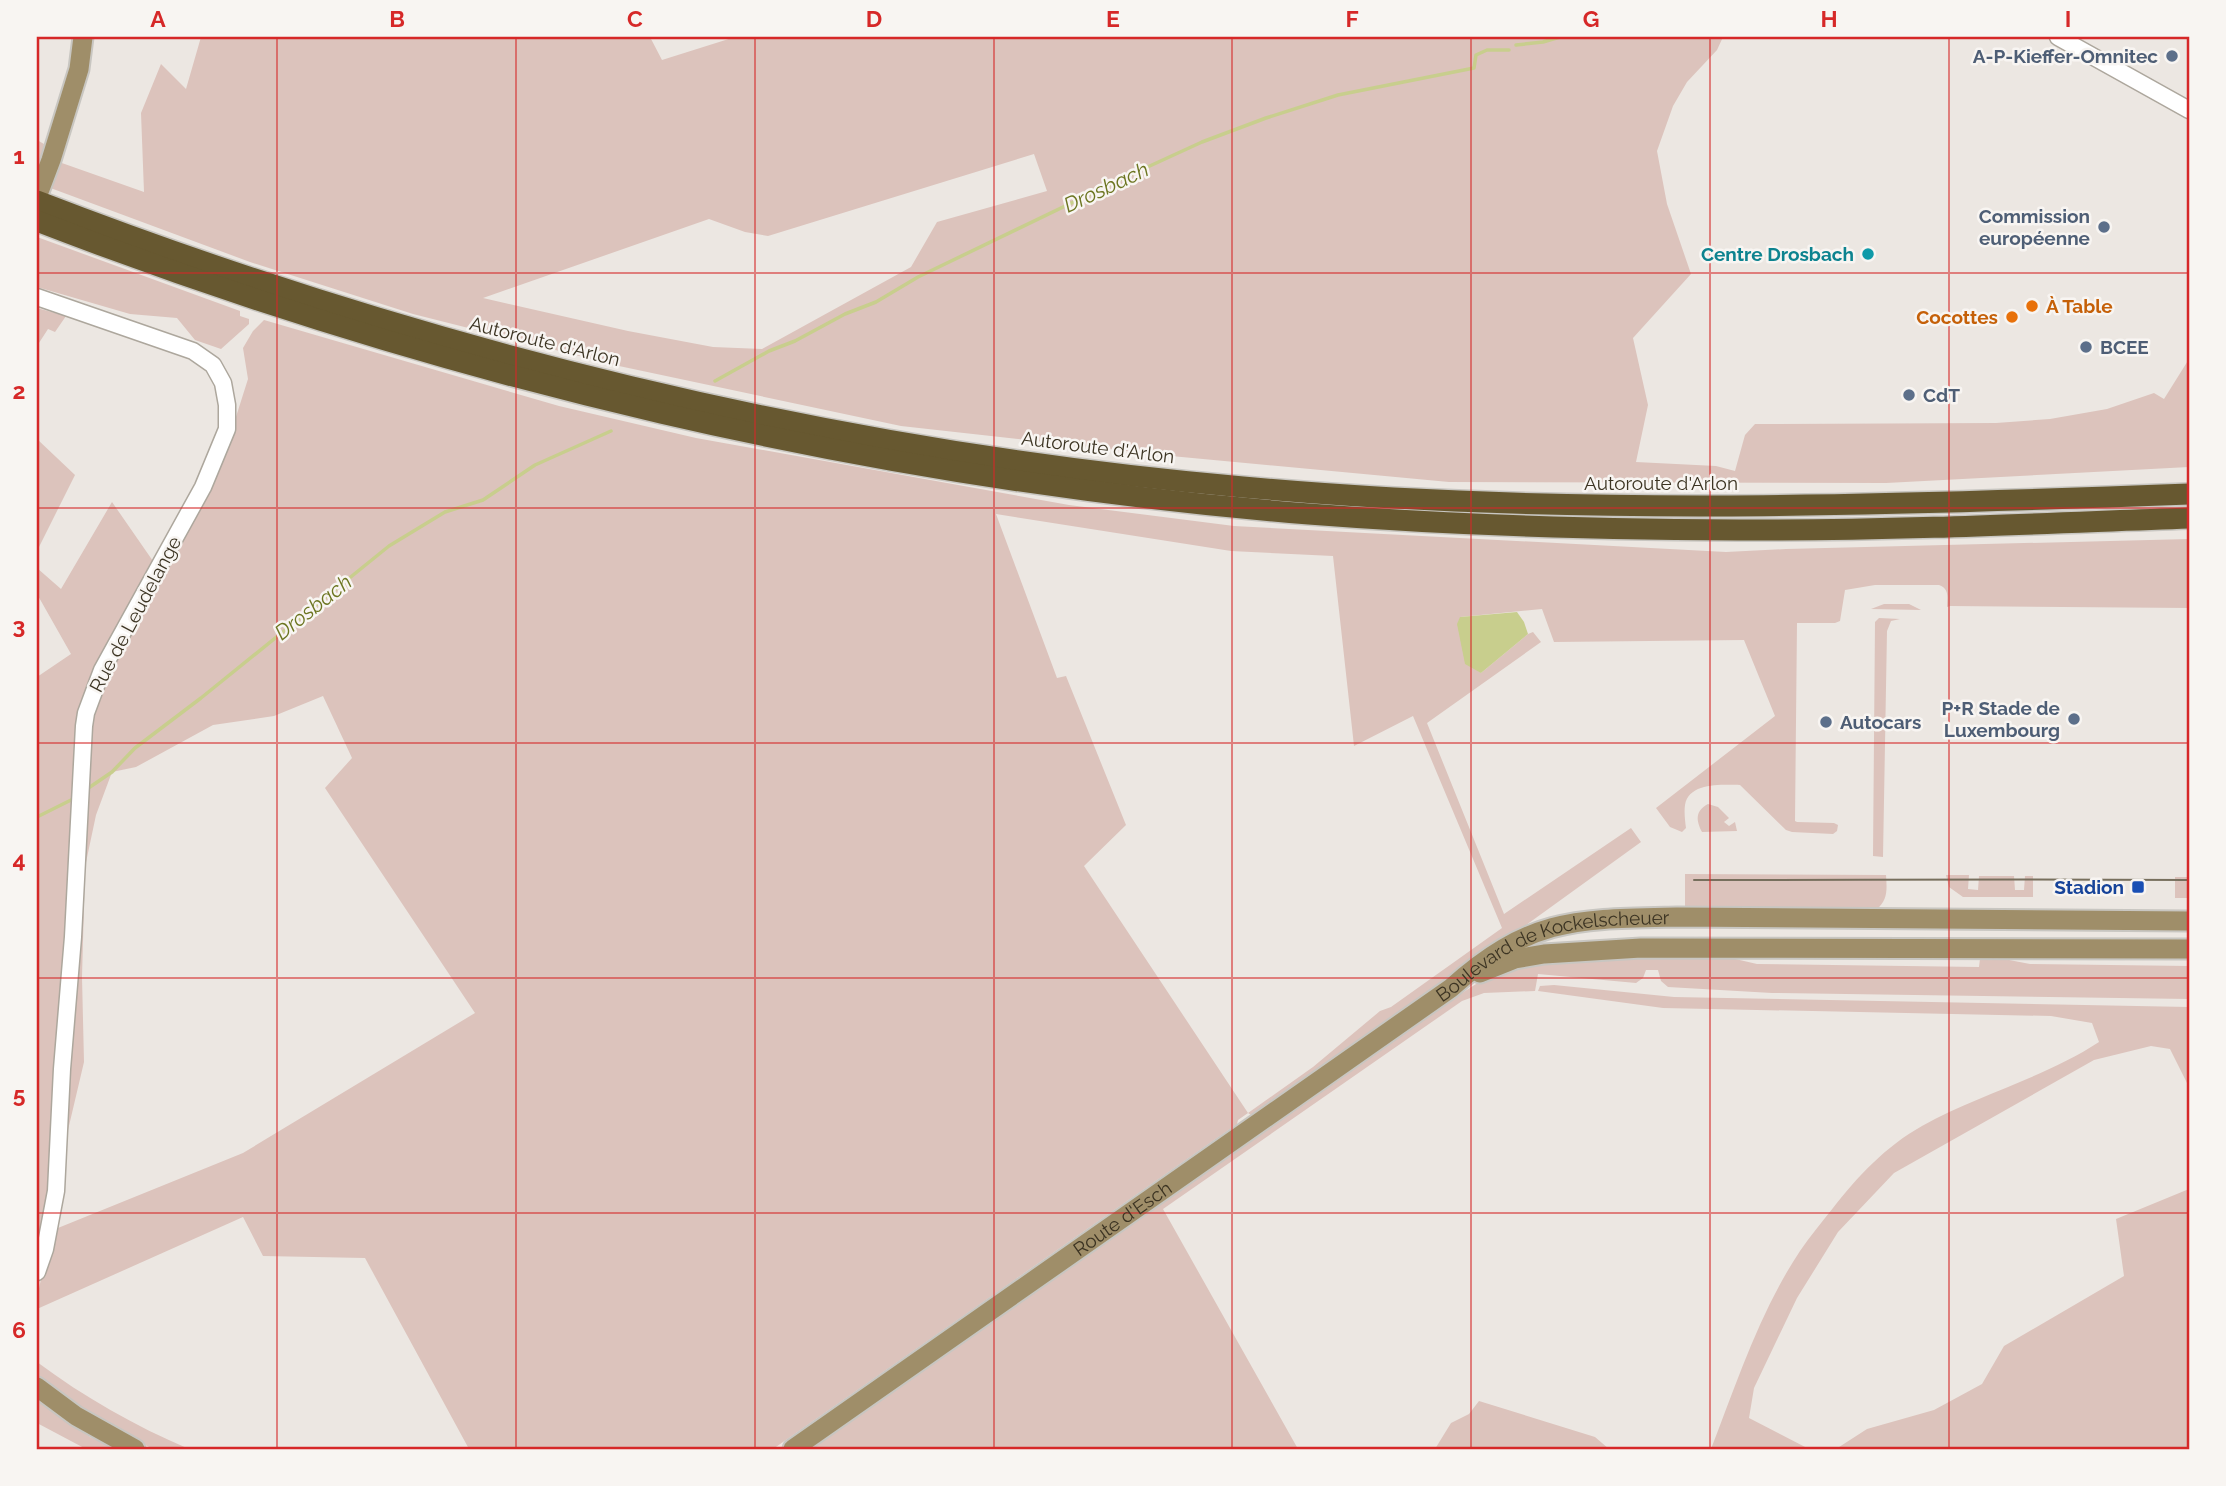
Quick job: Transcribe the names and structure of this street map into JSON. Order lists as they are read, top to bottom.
{
  "streets": {
    "highway": ["Autoroute d'Arlon"],
    "main road": ["Boulevard de Kockelscheuer", "Route d'Esch"],
    "street": ["Rue de Leudelange"]
  },
  "crossings": [
    ["Boulevard de Kockelscheuer", "Route d'Esch"]
  ],
  "water": ["Drosbach"],
  "places": {
    "other": [
      "A-P-Kieffer-Omnitec",
      "Commission européenne",
      "Centre Drosbach",
      "À Table",
      "Cocottes",
      "BCEE",
      "CdT",
      "P+R Stade de Luxembourg",
      "Autocars"
    ],
    "transit": ["Stadion"]
  },
  "grid": {
    "columns": [
      "A",
      "B",
      "C",
      "D",
      "E",
      "F",
      "G",
      "H",
      "I"
    ],
    "rows": [
      "1",
      "2",
      "3",
      "4",
      "5",
      "6"
    ]
  }
}
